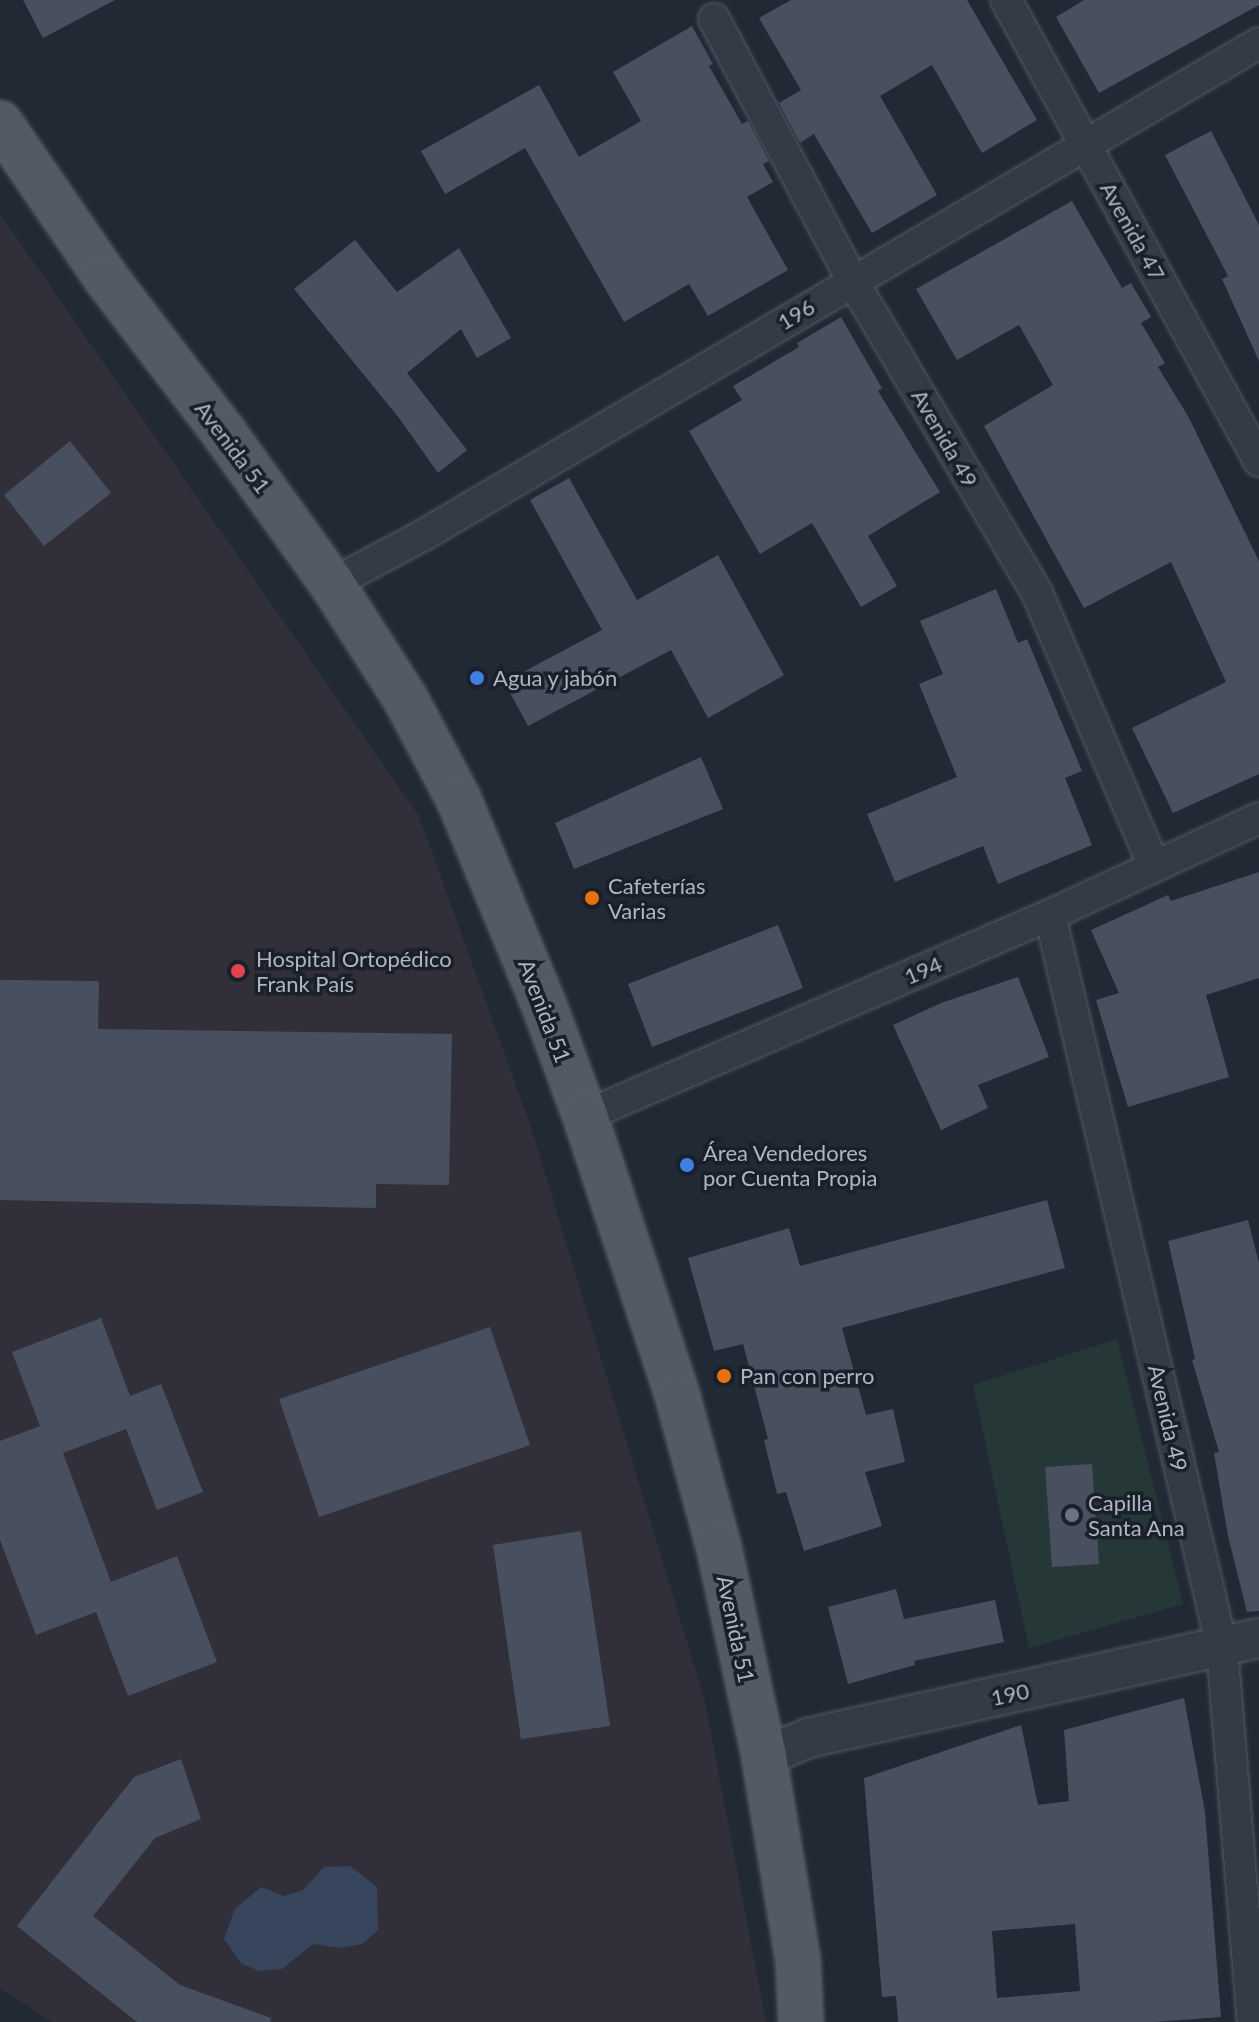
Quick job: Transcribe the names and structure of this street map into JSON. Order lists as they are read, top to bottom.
{
  "streets": {
    "main road": ["Avenida 51"],
    "street": [
      "Avenida 47",
      "196",
      "Avenida 49",
      "194",
      "190"
    ]
  },
  "crossings": [
    ["Avenida 47", "196"],
    ["196", "Avenida 49"],
    ["196", "Avenida 51"],
    ["Avenida 49", "194"],
    ["Avenida 49", "190"],
    ["Avenida 51", "194"],
    ["Avenida 51", "190"]
  ],
  "places": [
    "Agua y jabón",
    "Cafeterías Varias",
    "Hospital Ortopédico Frank País",
    "Área Vendedores por Cuenta Propia",
    "Pan con perro",
    "Capilla Santa Ana"
  ]
}
